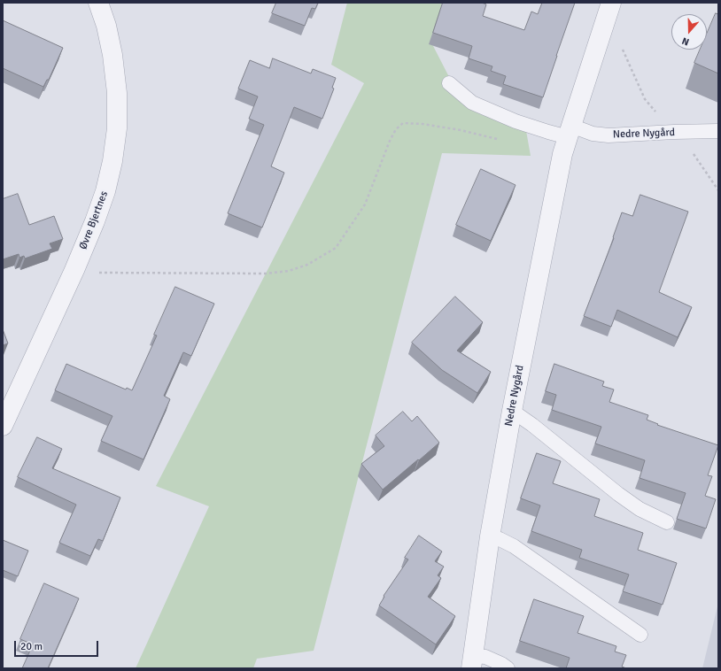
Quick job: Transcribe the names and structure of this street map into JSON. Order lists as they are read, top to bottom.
{
  "streets": {
    "street": ["Nedre Nygård", "Øvre Bjertnes"]
  },
  "scale_bar": "20 m",
  "north": "bottom"
}
